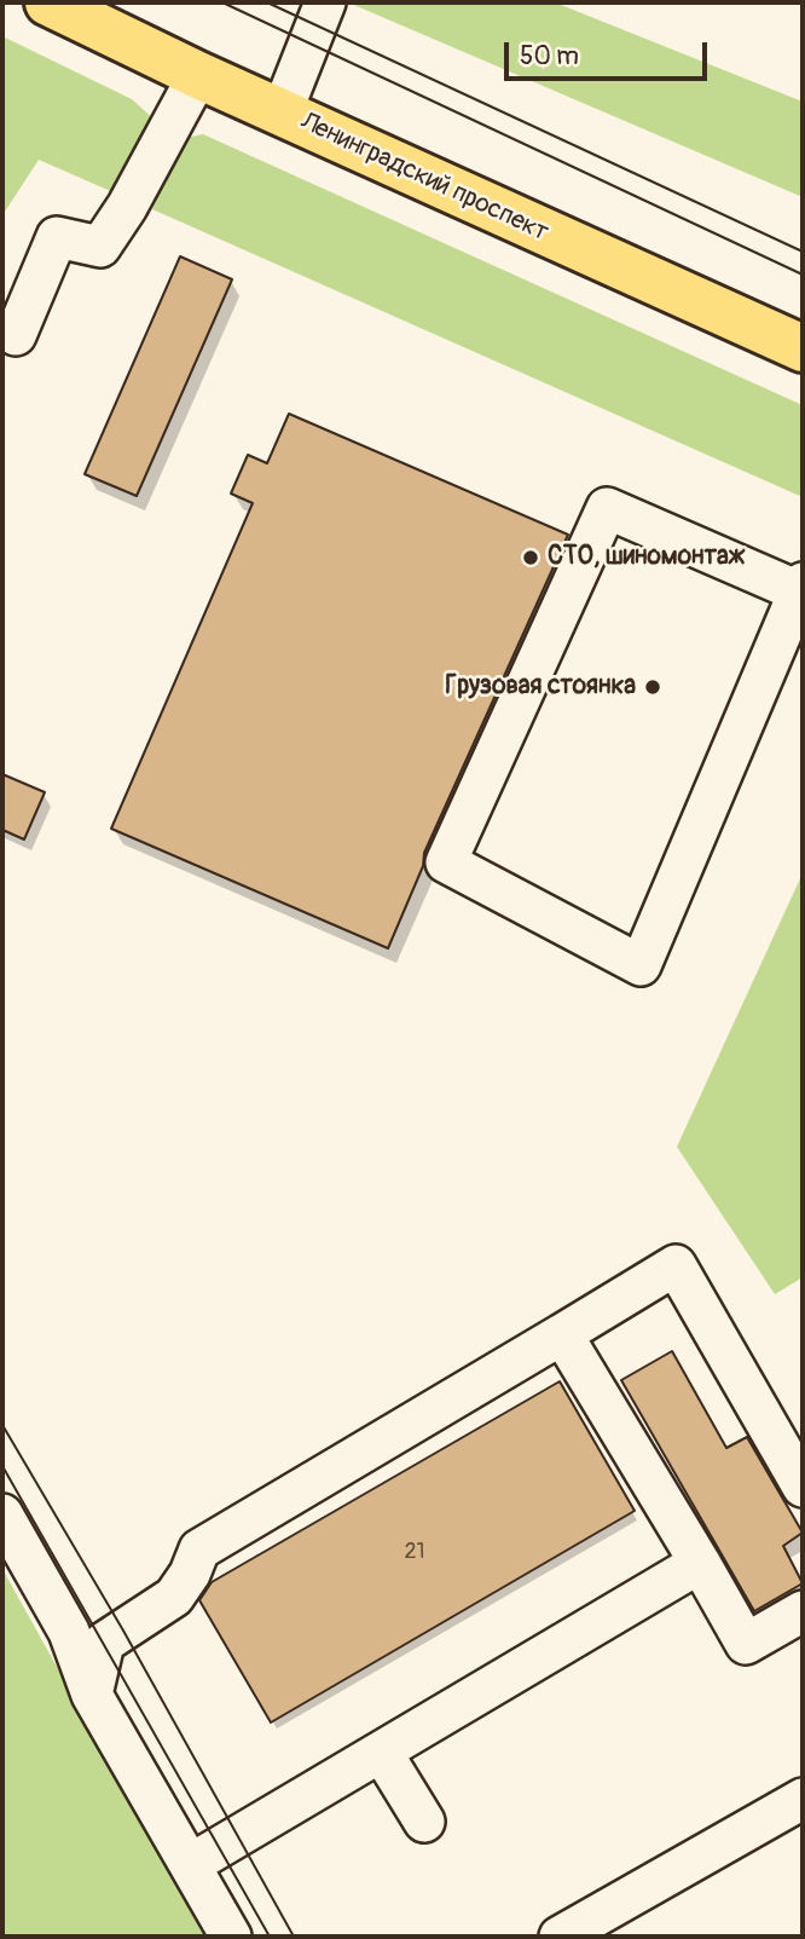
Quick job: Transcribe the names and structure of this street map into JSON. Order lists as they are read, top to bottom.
{
  "streets": {
    "main road": ["Ленинградский проспект"]
  },
  "places": ["СТО, шиномонтаж", "Грузовая стоянка"],
  "house_numbers": ["21"],
  "scale_bar": "50 m"
}
